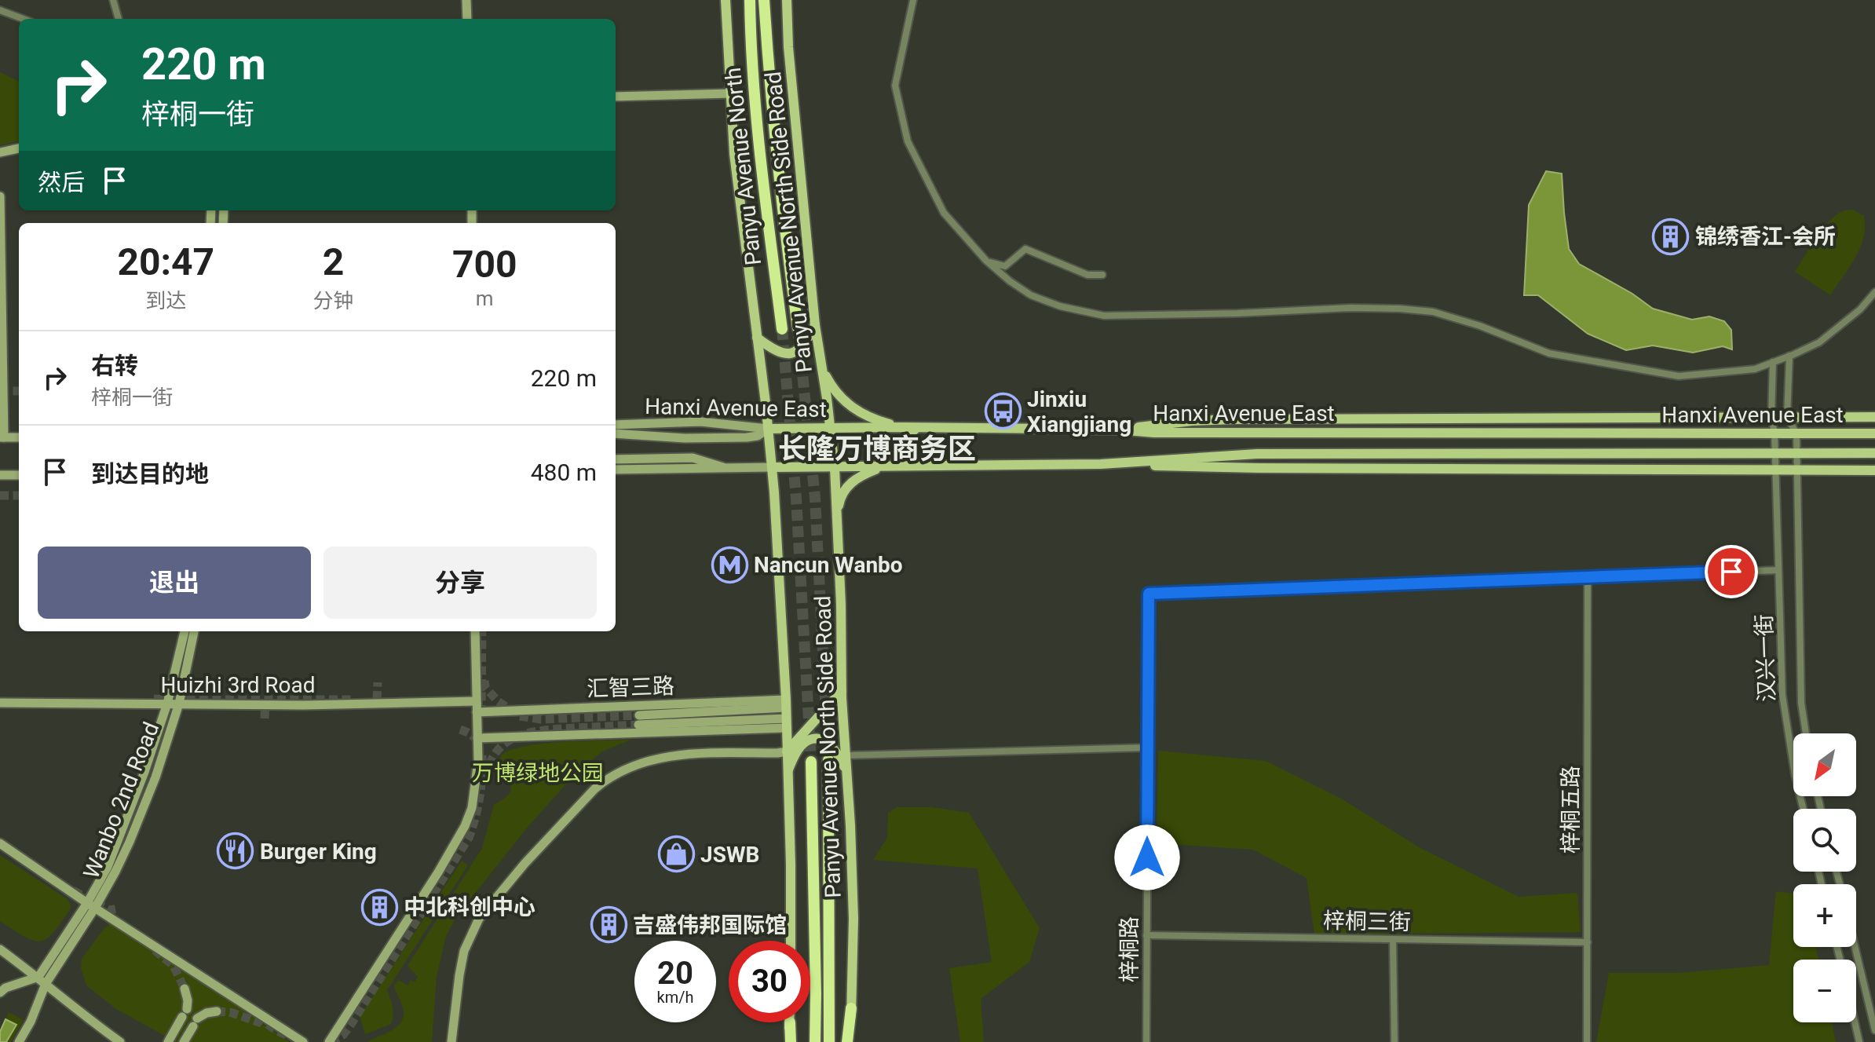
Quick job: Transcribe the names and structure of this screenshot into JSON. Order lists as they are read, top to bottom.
{
  "streets": {
    "highway": ["Panyu Avenue North"],
    "main road": ["Panyu Avenue North Side Road", "Hanxi Avenue East"],
    "street": [
      "汉兴一街",
      "Huizhi 3rd Road",
      "汇智三路",
      "Wanbo 2nd Road",
      "梓桐五路",
      "梓桐三街",
      "梓桐路"
    ]
  },
  "crossings": [
    ["Panyu Avenue North Side Road", "Hanxi Avenue East"],
    ["Panyu Avenue North Side Road", "汇智三路"],
    ["Hanxi Avenue East", "汉兴一街"],
    ["Huizhi 3rd Road", "Wanbo 2nd Road"],
    ["梓桐五路", "梓桐三街"],
    ["梓桐五路", "梓桐路"],
    ["梓桐三街", "梓桐路"]
  ],
  "districts": ["长隆万博商务区"],
  "parks": ["万博绿地公园"],
  "places": {
    "building": ["锦绣香江-会所", "中北科创中心", "吉盛伟邦国际馆"],
    "bus stop": ["Jinxiu Xiangjiang"],
    "metro station": ["Nancun Wanbo"],
    "restaurant": ["Burger King"],
    "shop": ["JSWB"]
  },
  "north": "bottom left",
  "page": {
    "turn": ["220 m", "梓桐一街"],
    "then": "然后",
    "eta": [
      "20:47",
      "到达",
      "2",
      "分钟",
      "700",
      "m"
    ],
    "list": [
      {
        "name": "右转",
        "note": "梓桐一街",
        "value": "220 m"
      },
      {
        "name": "到达目的地",
        "value": "480 m"
      }
    ],
    "buttons": ["退出", "分享"],
    "map_buttons": ["+", "−"],
    "speed": "20 km/h",
    "limit": "30"
  }
}
